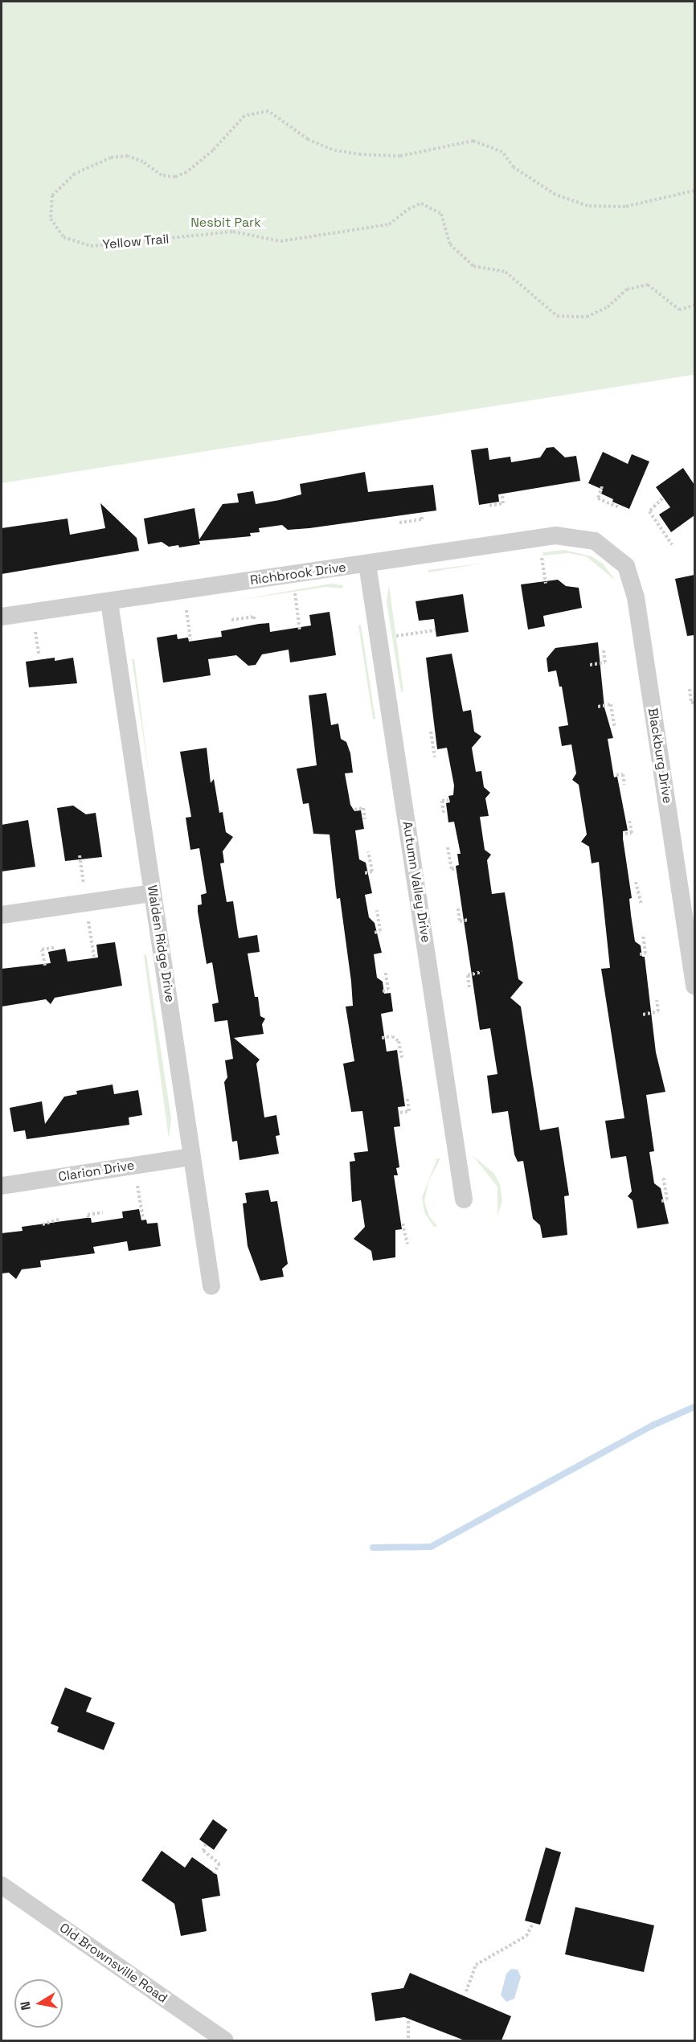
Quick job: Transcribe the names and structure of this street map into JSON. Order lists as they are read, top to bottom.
{
  "streets": {
    "street": [
      "Richbrook Drive",
      "Blackburg Drive",
      "Autumn Valley Drive",
      "Walden Ridge Drive",
      "Clarion Drive",
      "Old Brownsville Road"
    ],
    "path": ["Yellow Trail"]
  },
  "crossings": [
    ["Richbrook Drive", "Blackburg Drive"],
    ["Richbrook Drive", "Autumn Valley Drive"],
    ["Richbrook Drive", "Walden Ridge Drive"],
    ["Walden Ridge Drive", "Clarion Drive"]
  ],
  "parks": ["Nesbit Park"],
  "north": "left"
}
